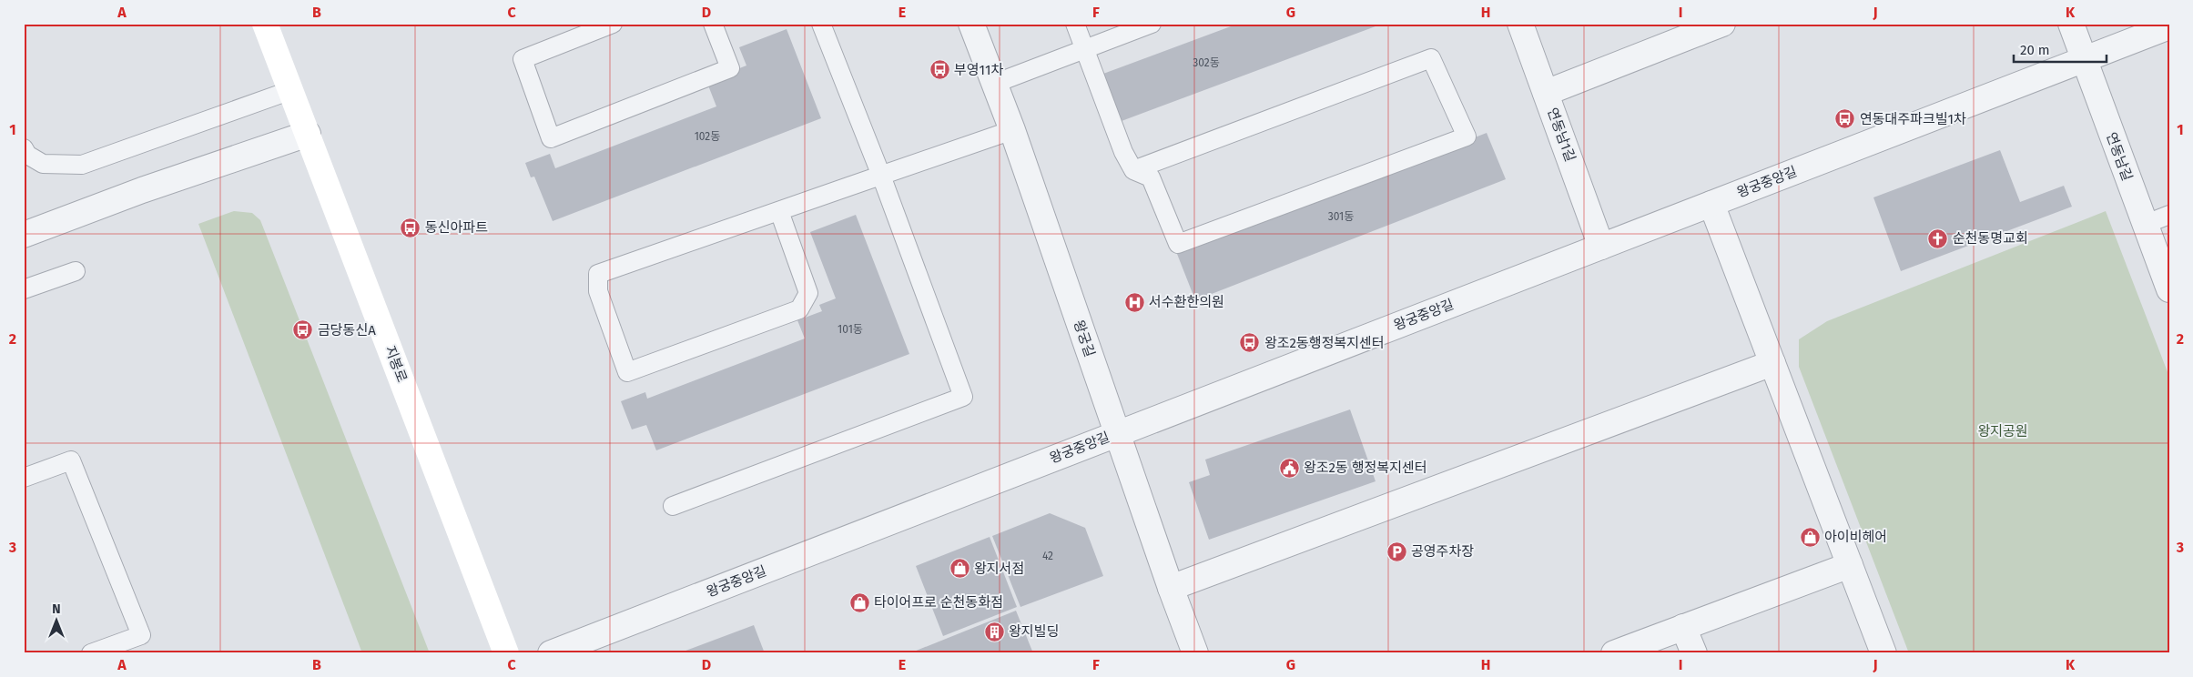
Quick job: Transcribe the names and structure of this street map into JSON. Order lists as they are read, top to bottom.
{
  "streets": {
    "main road": ["지봉로"],
    "street": [
      "연동남1길",
      "연동남길",
      "왕궁중앙길",
      "왕궁길"
    ]
  },
  "crossings": [
    ["연동남1길", "왕궁중앙길"],
    ["연동남길", "왕궁중앙길"],
    ["왕궁중앙길", "왕궁길"]
  ],
  "parks": ["왕지공원"],
  "places": {
    "bus stop": [
      "부영11차",
      "연동대주파크빌1차",
      "동신아파트",
      "금당동신A",
      "왕조2동행정복지센터"
    ],
    "church": ["순천동명교회"],
    "hospital": ["서수환한의원"],
    "public building": ["왕조2동 행정복지센터"],
    "shop": ["아이비헤어", "왕지서점", "타이어프로 순천동화점"],
    "parking": ["공영주차장"],
    "building": ["왕지빌딩"]
  },
  "house_numbers": [
    "302동",
    "102동",
    "301동",
    "101동",
    "42"
  ],
  "scale_bar": "20 m",
  "north": "top",
  "grid": {
    "columns": [
      "A",
      "B",
      "C",
      "D",
      "E",
      "F",
      "G",
      "H",
      "I",
      "J",
      "K"
    ],
    "rows": ["1", "2", "3"]
  }
}
